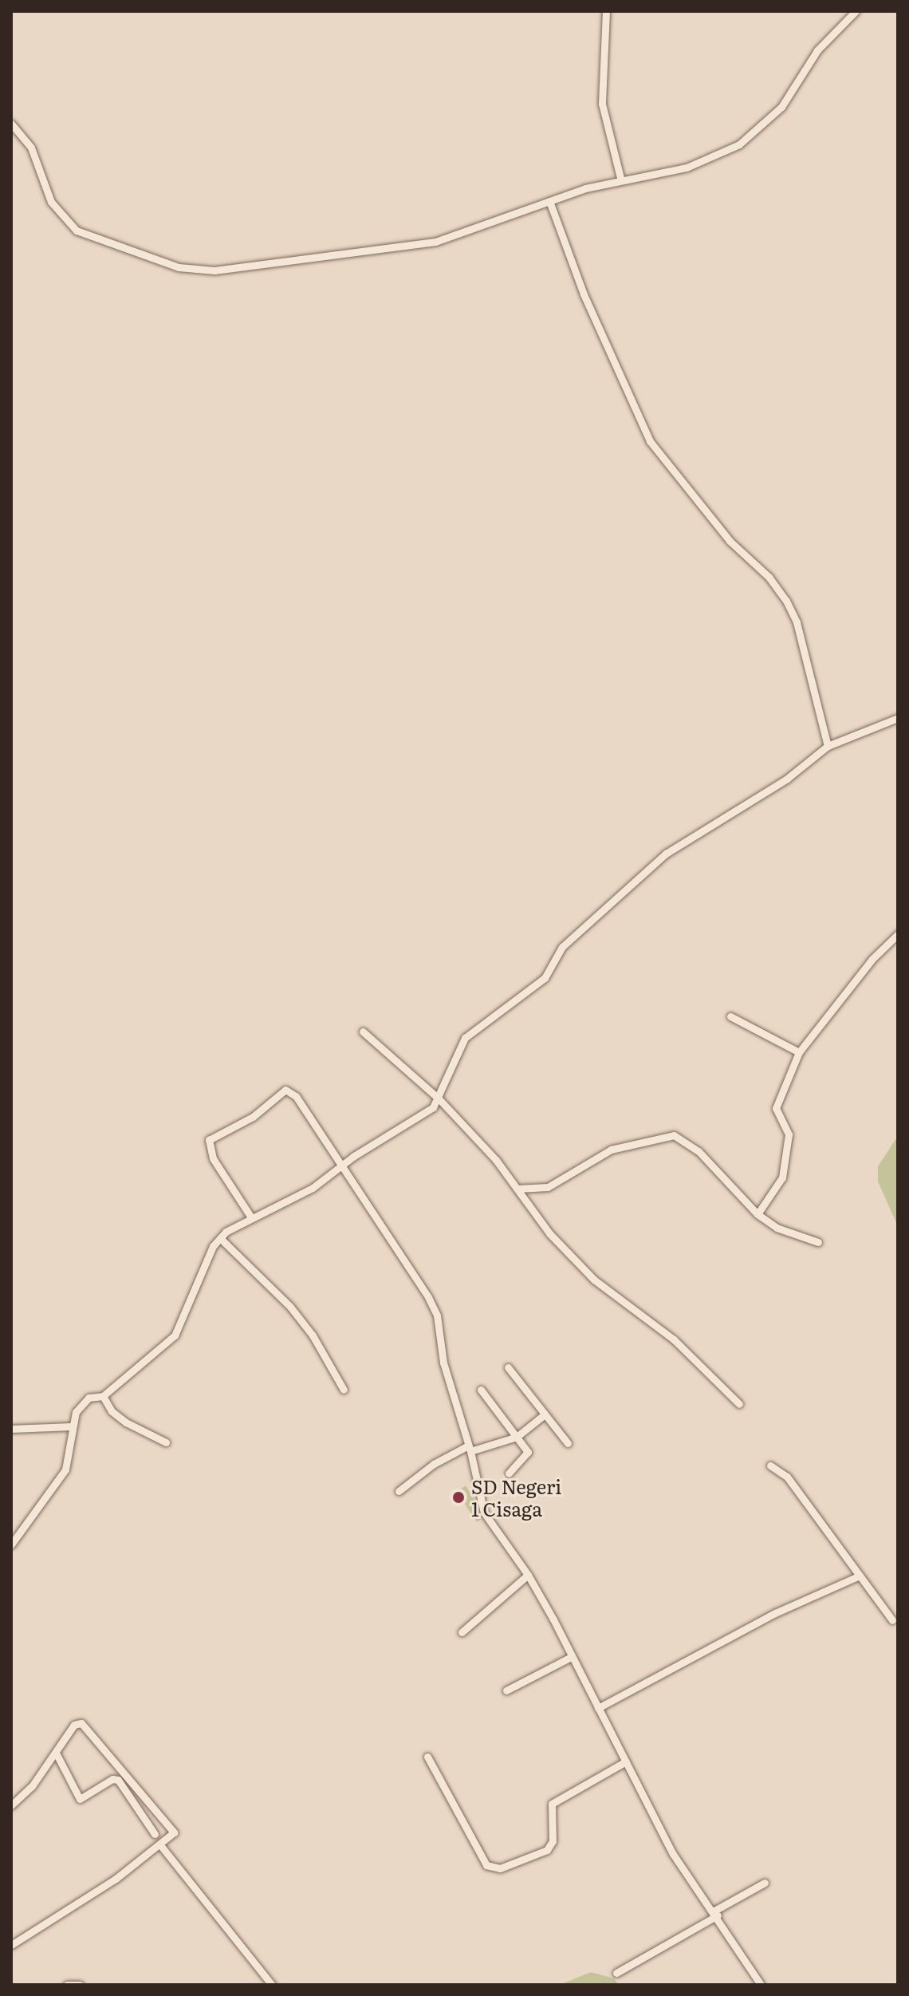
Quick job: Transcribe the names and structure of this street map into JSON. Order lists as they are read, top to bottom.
{
  "places": ["SD Negeri 1 Cisaga"]
}
